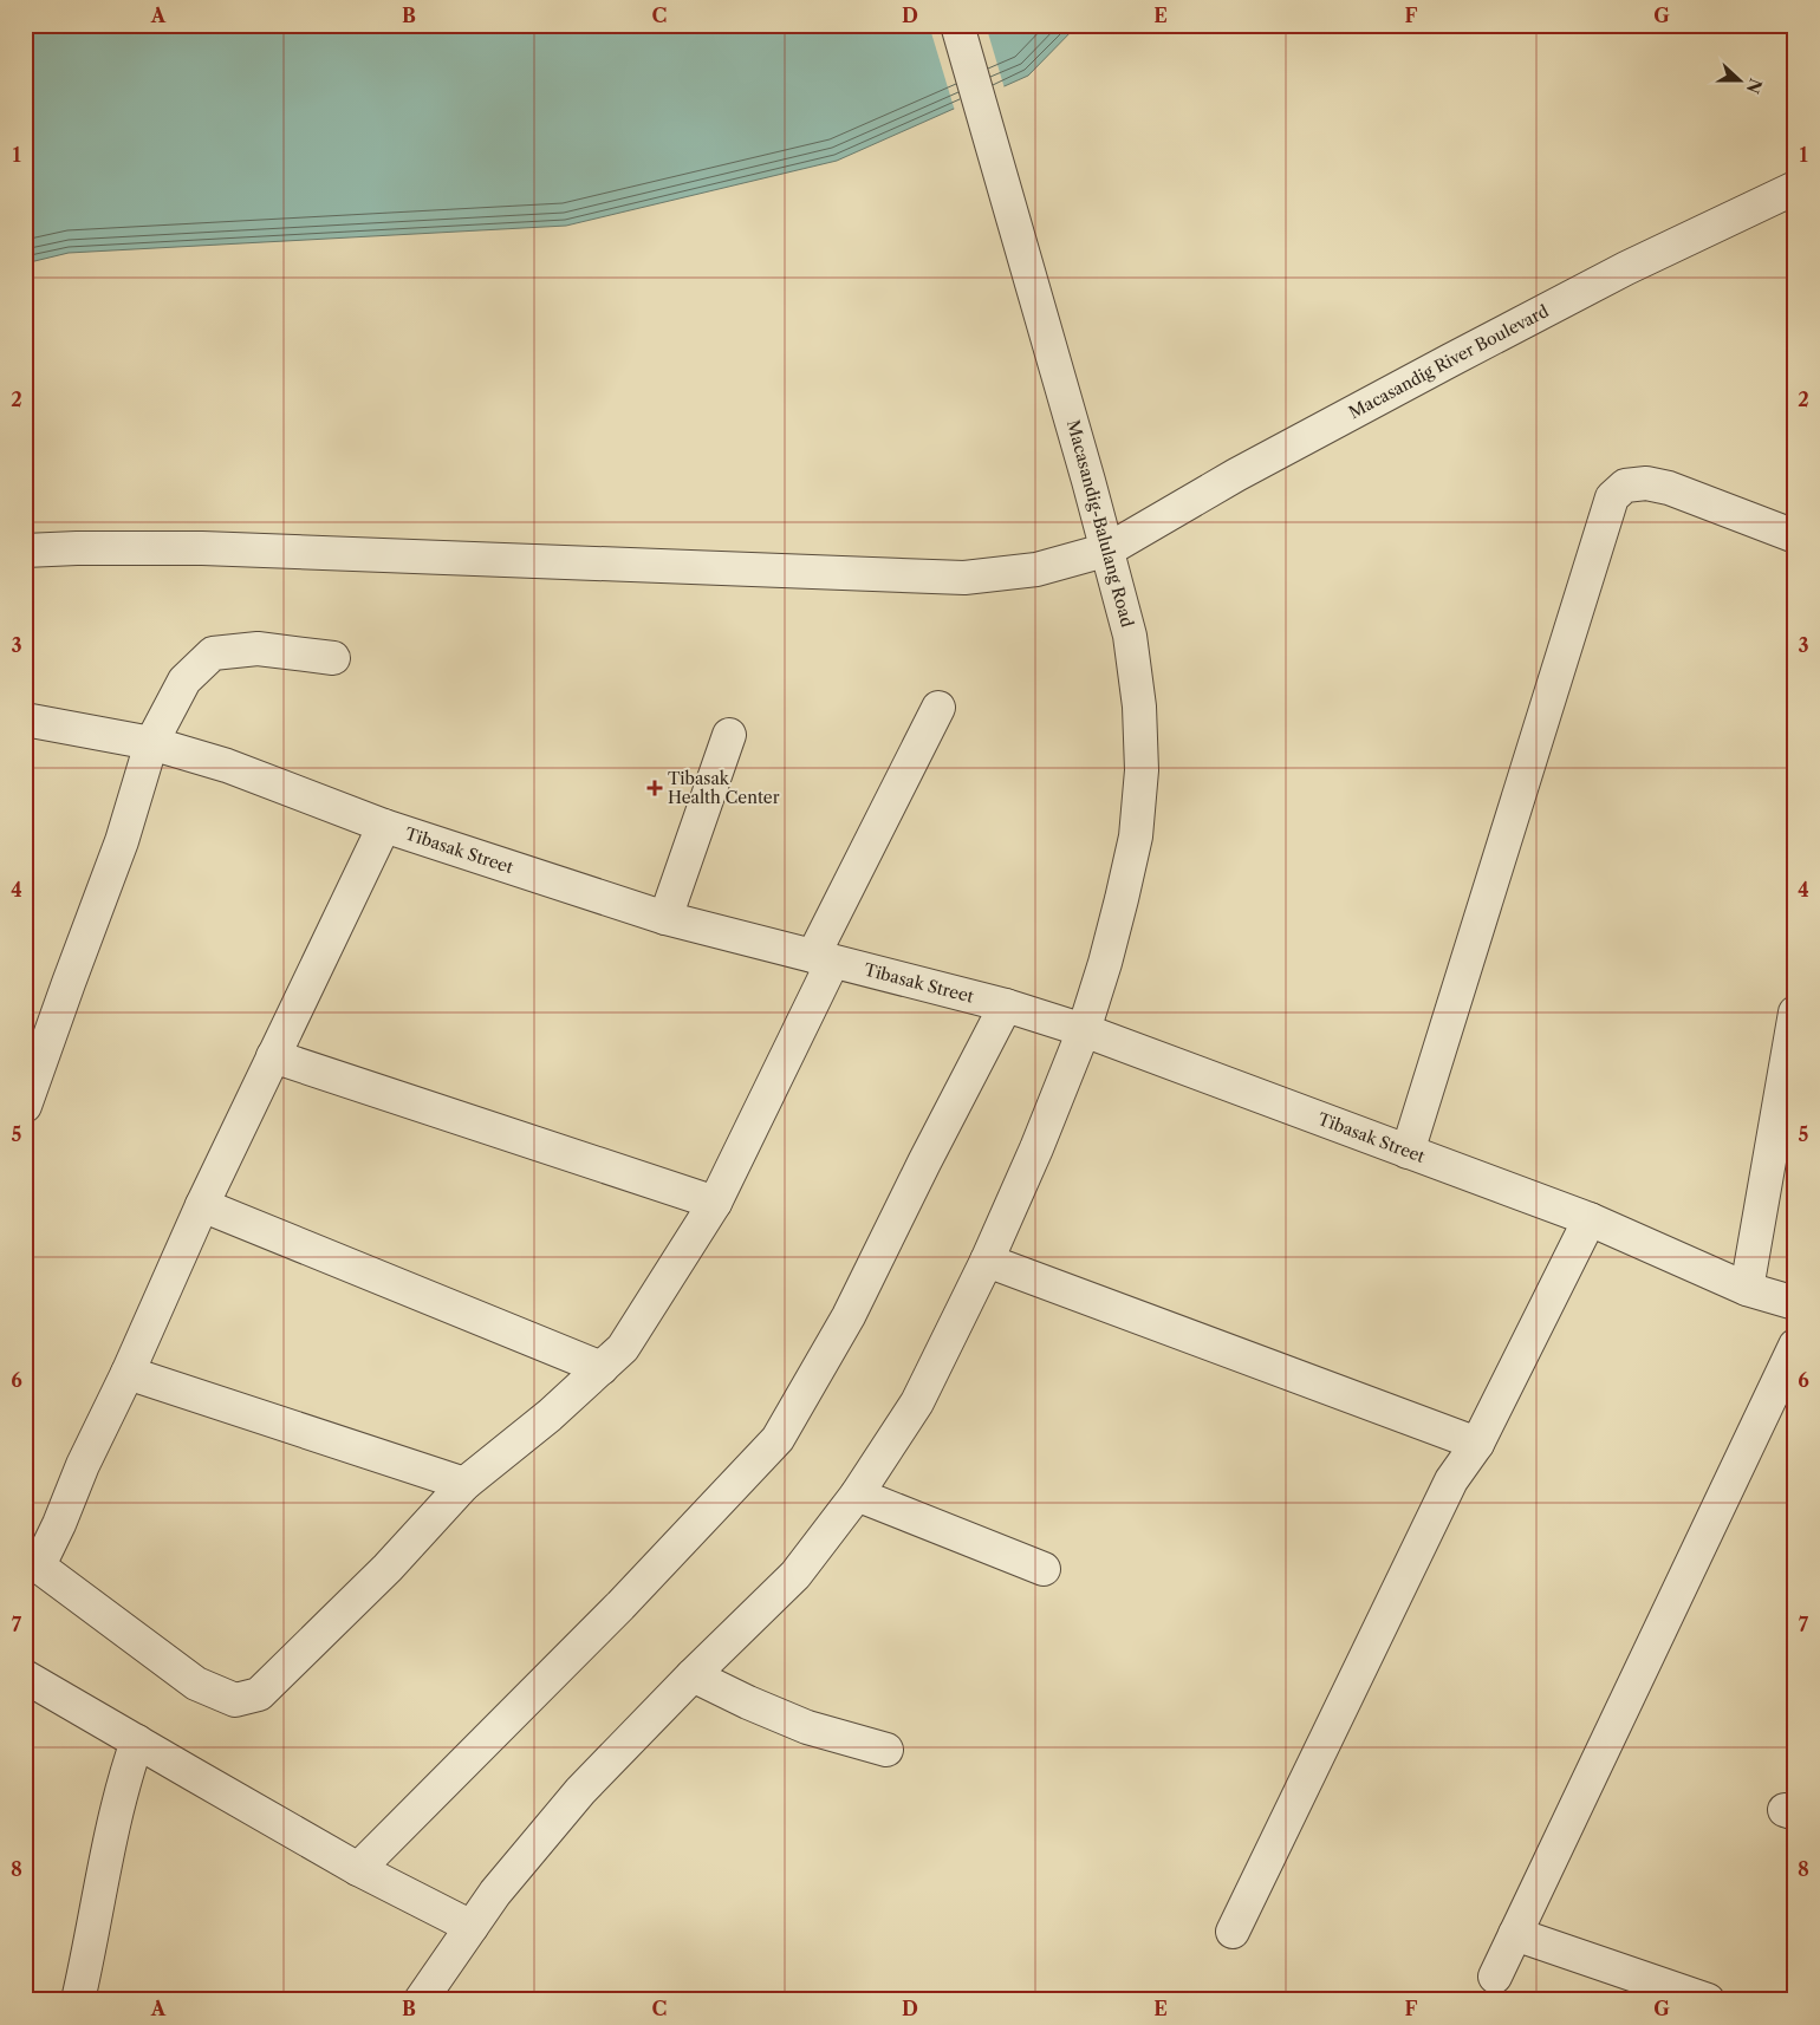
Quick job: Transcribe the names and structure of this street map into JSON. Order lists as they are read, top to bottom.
{
  "streets": {
    "street": ["Macasandig River Boulevard", "Macasandig-Balulang Road", "Tibasak Street"]
  },
  "crossings": [
    ["Macasandig River Boulevard", "Macasandig-Balulang Road"],
    ["Macasandig-Balulang Road", "Tibasak Street"]
  ],
  "places": {
    "health": ["Tibasak Health Center"]
  },
  "north": "right",
  "grid": {
    "columns": [
      "A",
      "B",
      "C",
      "D",
      "E",
      "F",
      "G"
    ],
    "rows": [
      "1",
      "2",
      "3",
      "4",
      "5",
      "6",
      "7",
      "8"
    ]
  }
}
